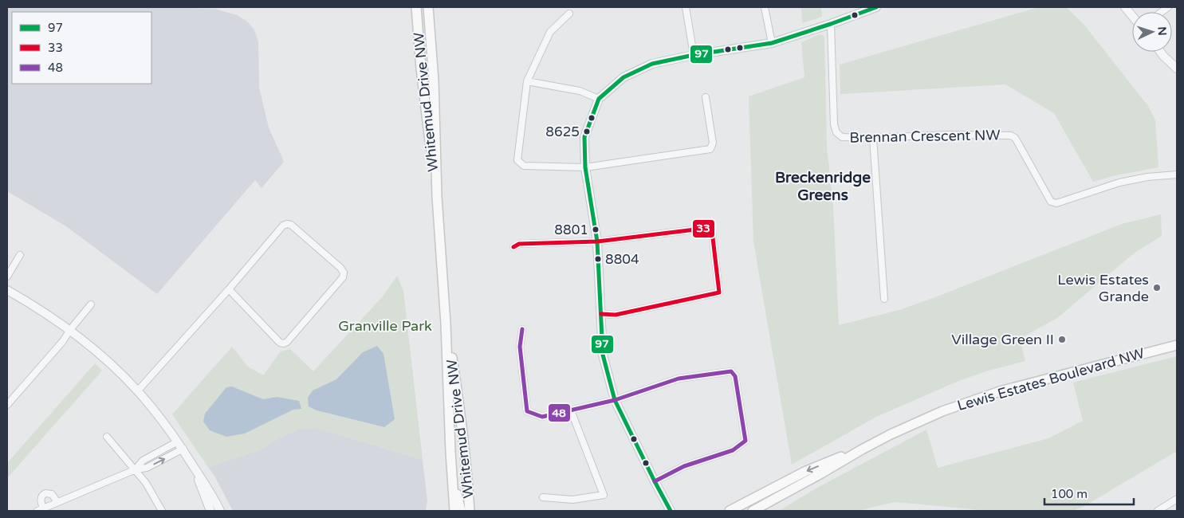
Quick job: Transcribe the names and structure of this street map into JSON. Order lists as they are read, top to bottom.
{
  "streets": {
    "main road": ["Whitemud Drive NW", "Lewis Estates Boulevard NW"],
    "street": ["Brennan Crescent NW"]
  },
  "districts": ["Breckenridge Greens"],
  "parks": ["Granville Park"],
  "places": [
    "8625",
    "8801",
    "8804",
    "Lewis Estates Grande",
    "Village Green II"
  ],
  "lines": ["transit line 97", "transit line 33", "transit line 48"],
  "legend": ["97", "33", "48"],
  "scale_bar": "100 m",
  "north": "right"
}
